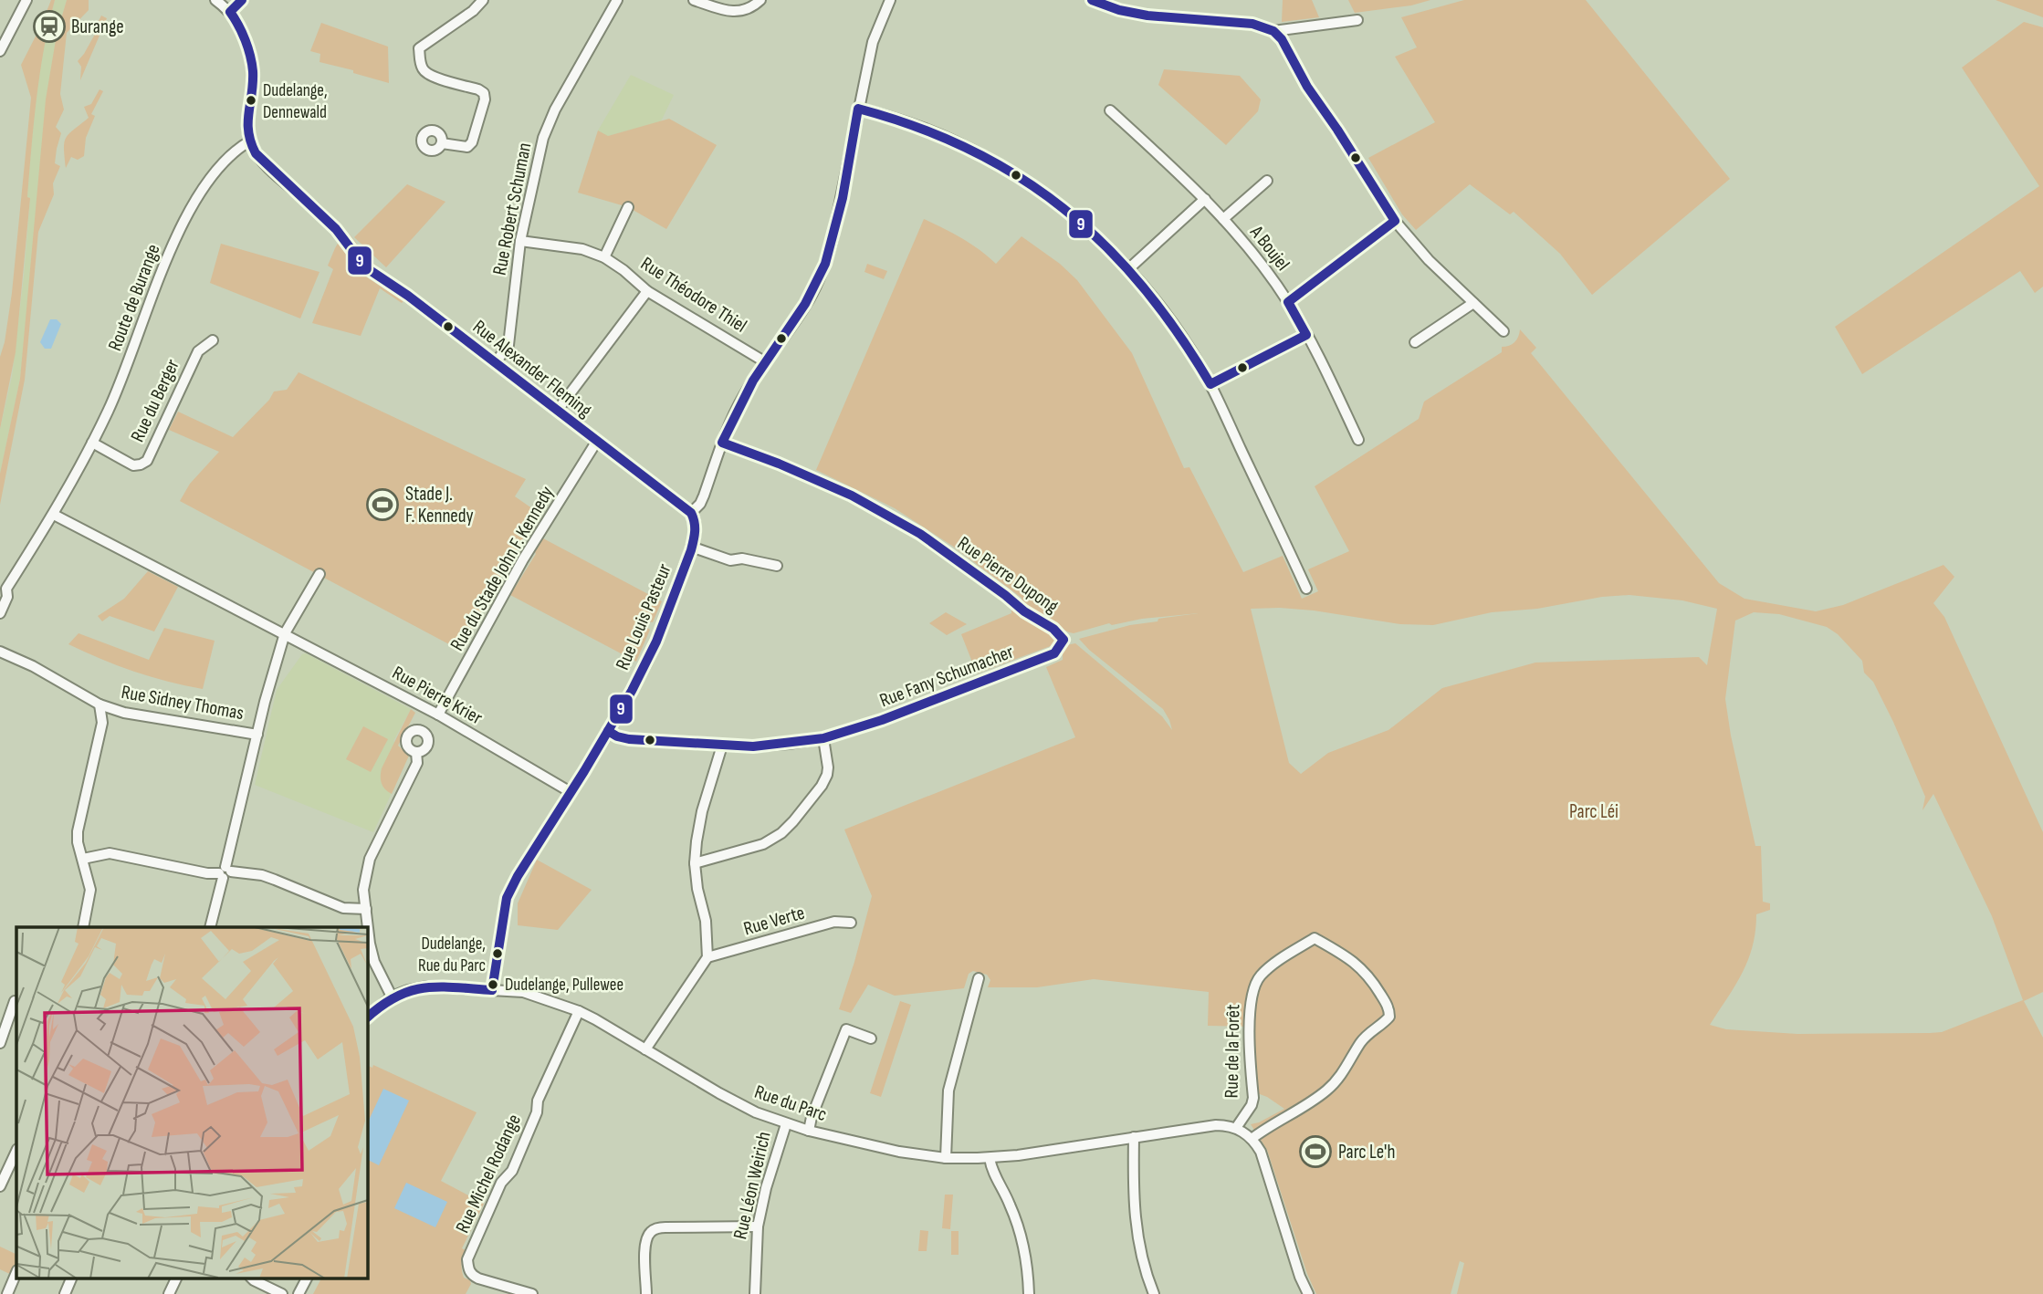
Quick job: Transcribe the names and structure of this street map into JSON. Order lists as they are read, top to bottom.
{
  "streets": {
    "street": [
      "Rue Robert Schuman",
      "A Boujel",
      "Rue Théodore Thiel",
      "Route de Burange",
      "Rue Alexander Fleming",
      "Rue du Berger",
      "Rue du Stade John F. Kennedy",
      "Rue Pierre Dupong",
      "Rue Louis Pasteur",
      "Rue Fany Schumacher",
      "Rue Pierre Krier",
      "Rue Sidney Thomas",
      "Rue Verte",
      "Rue de la Forêt",
      "Rue du Parc",
      "Rue Michel Rodange",
      "Rue Léon Weirich"
    ]
  },
  "crossings": [
    ["Rue Robert Schuman", "Rue Théodore Thiel"],
    ["Rue Robert Schuman", "Rue Alexander Fleming"],
    ["Route de Burange", "Rue Alexander Fleming"],
    ["Route de Burange", "Rue du Berger"],
    ["Route de Burange", "Rue Pierre Krier"],
    ["Rue Alexander Fleming", "Rue du Stade John F. Kennedy"],
    ["Rue Alexander Fleming", "Rue Louis Pasteur"],
    ["Rue du Stade John F. Kennedy", "Rue Pierre Krier"],
    ["Rue Pierre Dupong", "Rue Fany Schumacher"],
    ["Rue Louis Pasteur", "Rue Fany Schumacher"],
    ["Rue Louis Pasteur", "Rue Pierre Krier"],
    ["Rue Louis Pasteur", "Rue du Parc"],
    ["Rue de la Forêt", "Rue du Parc"],
    ["Rue du Parc", "Rue Michel Rodange"],
    ["Rue du Parc", "Rue Léon Weirich"]
  ],
  "parks": ["Parc Léi"],
  "places": {
    "station": ["Burange"],
    "other": ["Dudelange, Dennewald", "Dudelange, Rue du Parc", "Dudelange, Pullewee"],
    "sports": ["Stade J. F. Kennedy", "Parc Le'h"]
  },
  "lines": ["transit line 9"]
}
